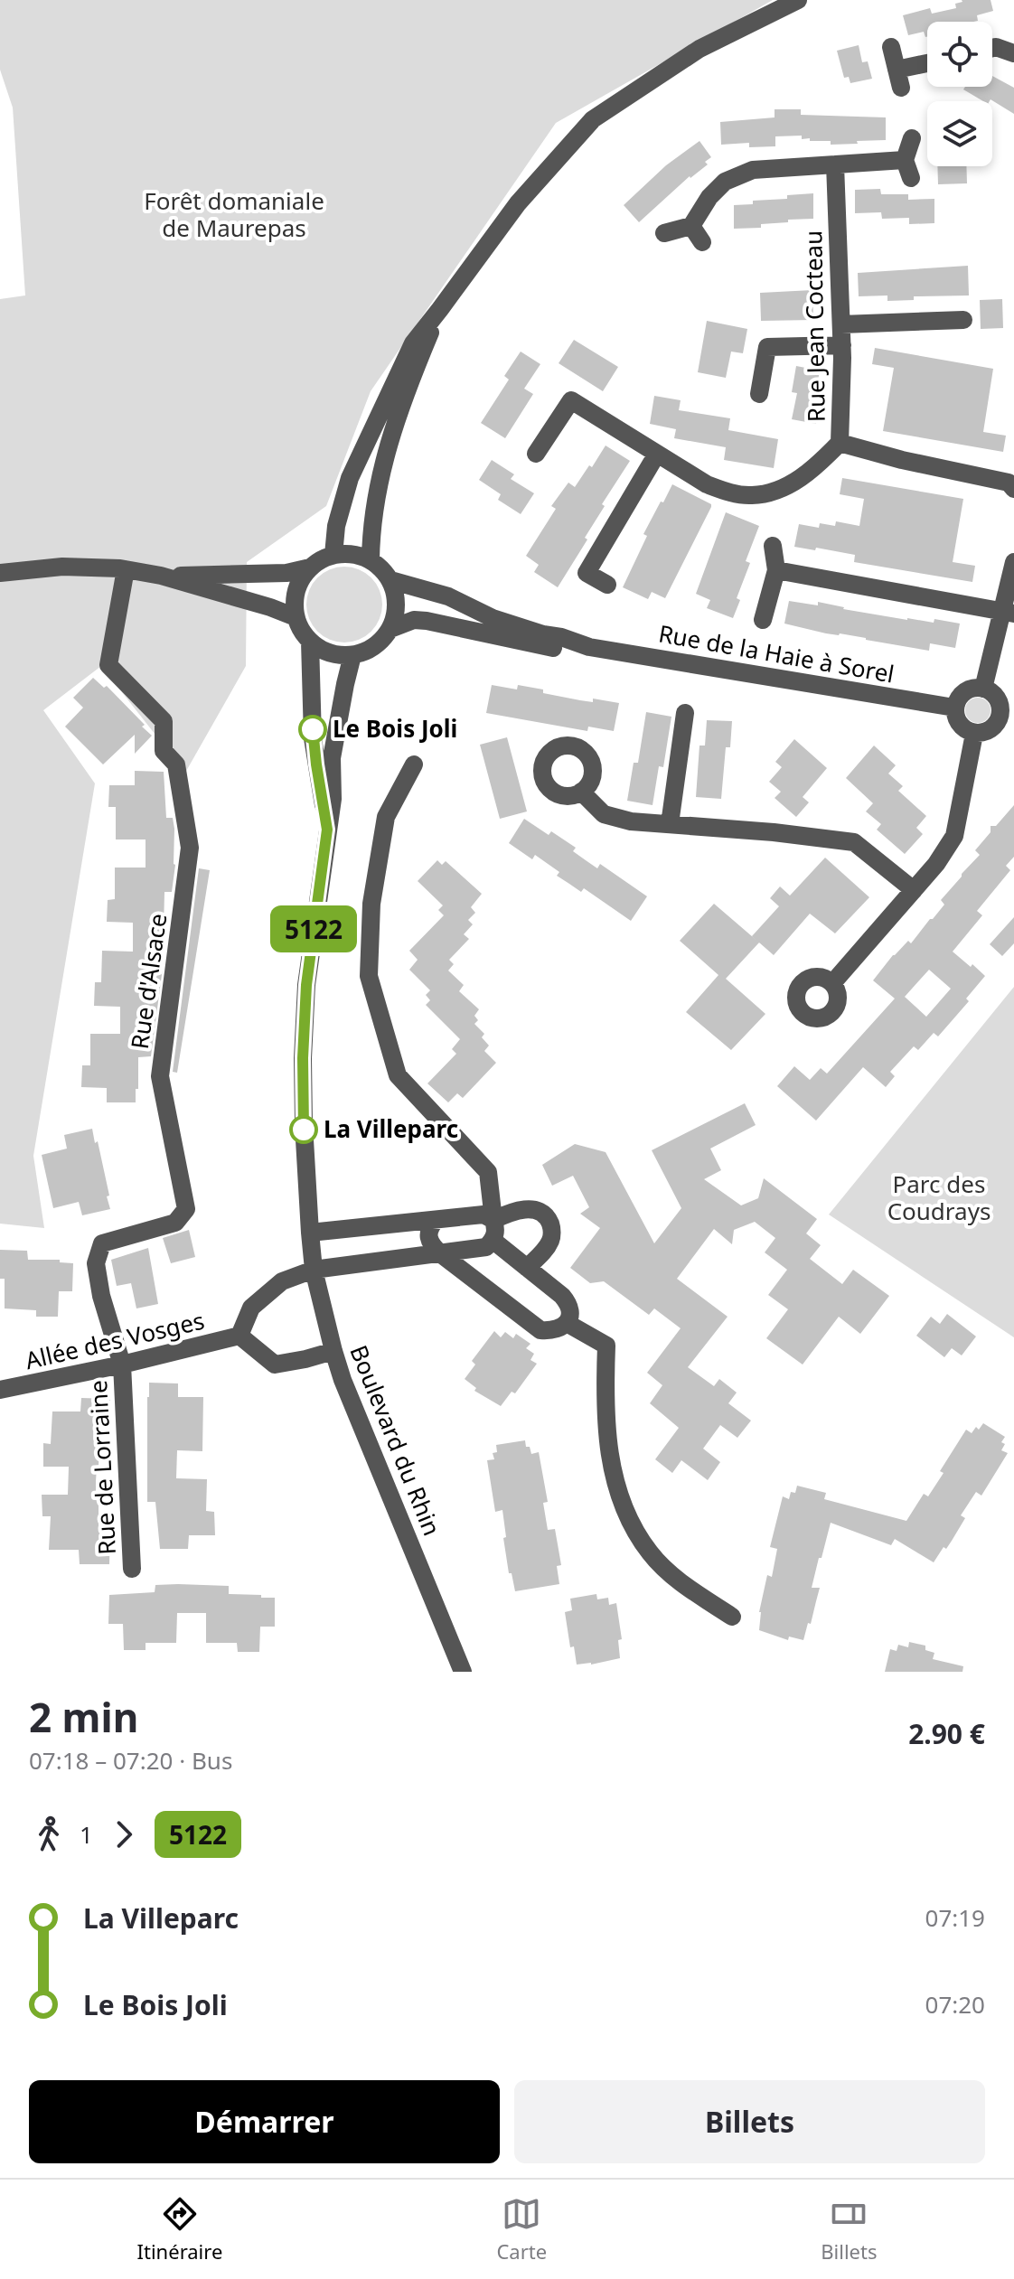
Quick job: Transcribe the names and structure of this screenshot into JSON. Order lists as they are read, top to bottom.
{
  "streets": {
    "street": [
      "Rue Jean Cocteau",
      "Rue de la Haie à Sorel",
      "Rue d'Alsace",
      "Allée des Vosges",
      "Boulevard du Rhin",
      "Rue de Lorraine"
    ]
  },
  "crossings": [
    ["Rue de la Haie à Sorel", "Boulevard du Rhin"],
    ["Rue d'Alsace", "Allée des Vosges"],
    ["Rue d'Alsace", "Rue de Lorraine"],
    ["Allée des Vosges", "Rue de Lorraine"]
  ],
  "parks": ["Forêt domaniale de Maurepas", "Parc des Coudrays"],
  "places": ["Le Bois Joli", "La Villeparc"],
  "lines": ["bus line 5122"],
  "page": {
    "on_map": "5122",
    "heading": ["2 min", "07:18 – 07:20 · Bus", "2.90 €"],
    "legs": ["1", "5122"],
    "list": [
      {
        "name": "La Villeparc",
        "value": "07:19"
      },
      {
        "name": "Le Bois Joli",
        "value": "07:20"
      }
    ],
    "buttons": ["Démarrer", "Billets"],
    "tabs": ["Itinéraire", "Carte", "Billets"]
  }
}
